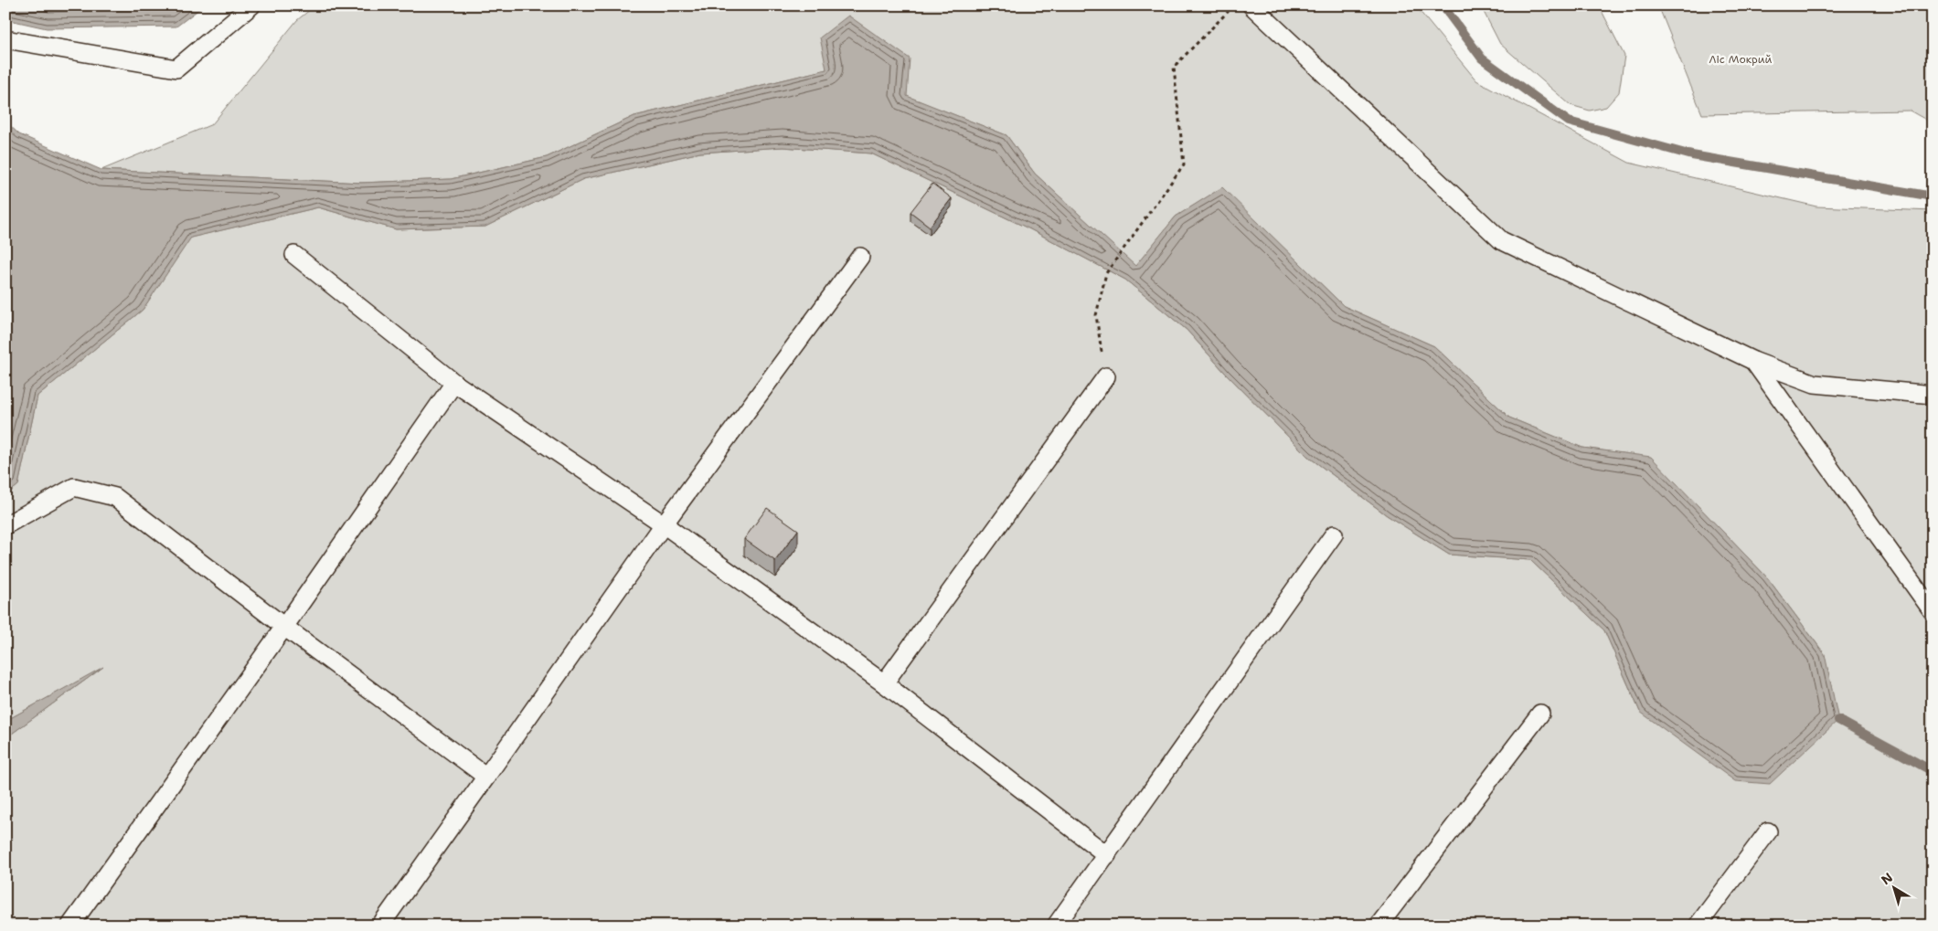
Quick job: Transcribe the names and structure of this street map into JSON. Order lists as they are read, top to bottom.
{
  "parks": ["Ліс Мокрий"],
  "north": "top left"
}
